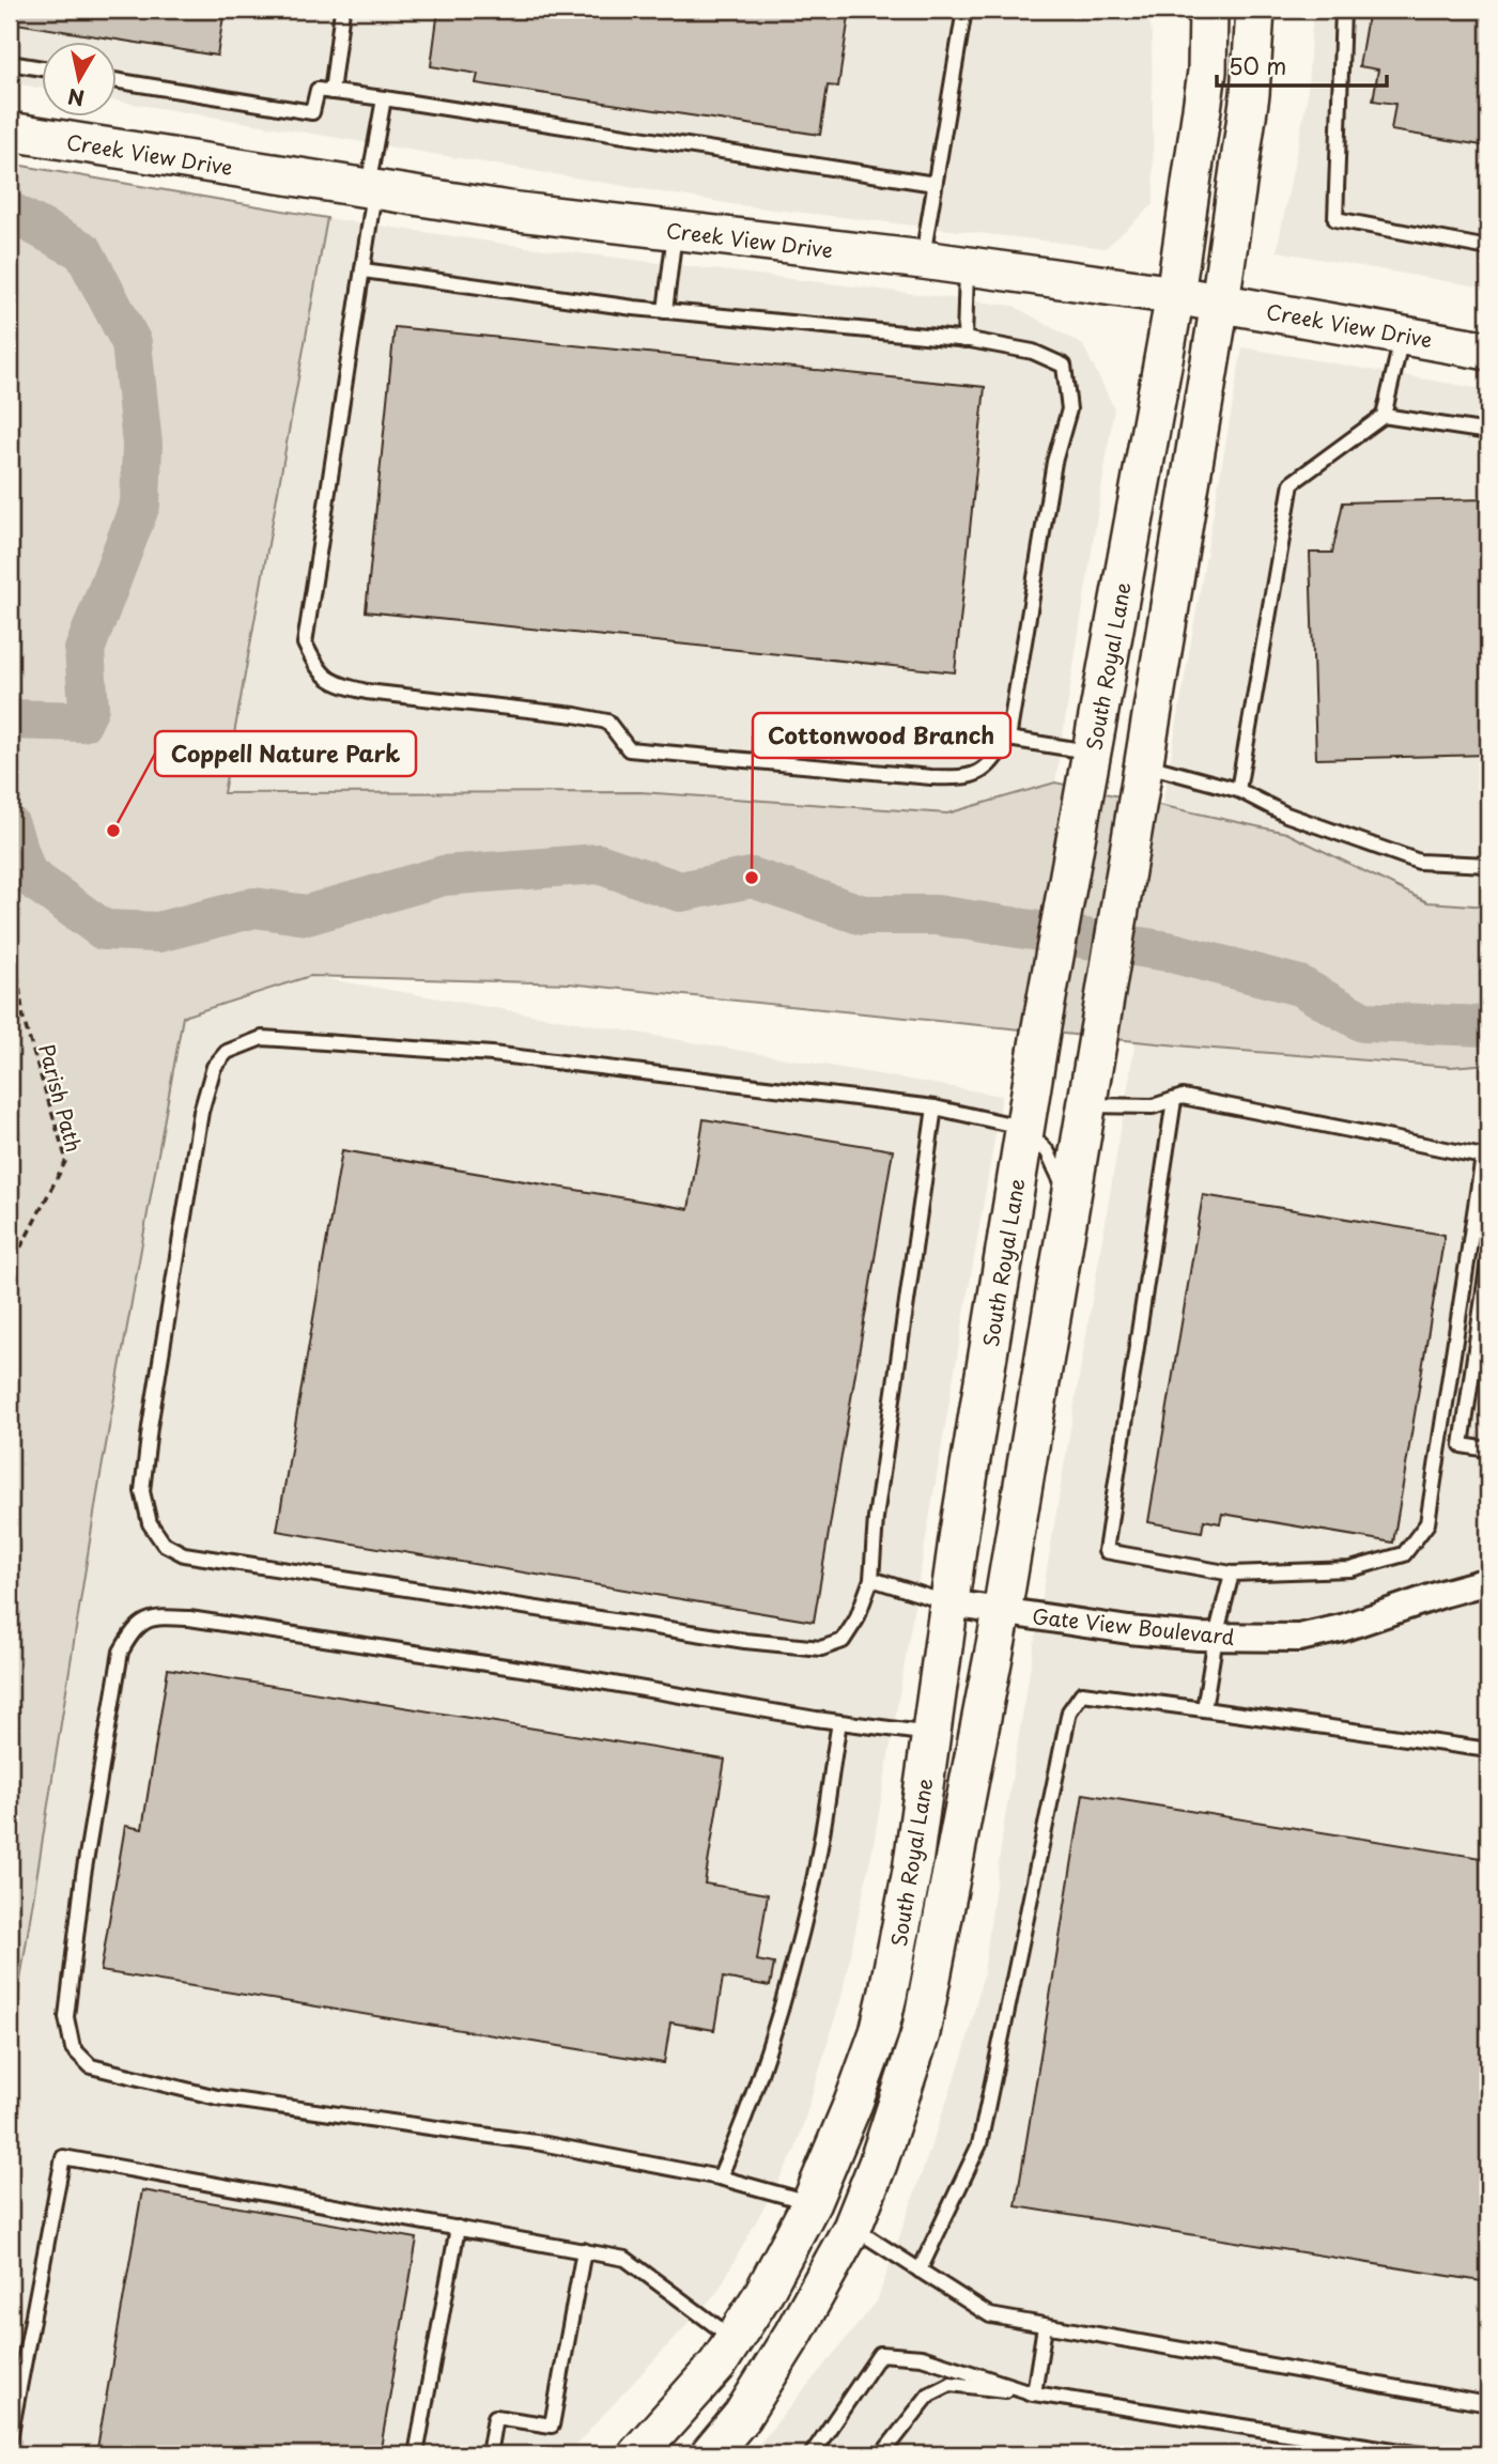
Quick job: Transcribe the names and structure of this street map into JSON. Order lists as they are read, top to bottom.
{
  "streets": {
    "main road": ["Creek View Drive", "South Royal Lane"],
    "street": ["Gate View Boulevard"],
    "path": ["Parish Path"]
  },
  "crossings": [
    ["Creek View Drive", "South Royal Lane"],
    ["South Royal Lane", "Gate View Boulevard"]
  ],
  "places": ["Coppell Nature Park", "Cottonwood Branch"],
  "scale_bar": "50 m",
  "north": "bottom"
}
